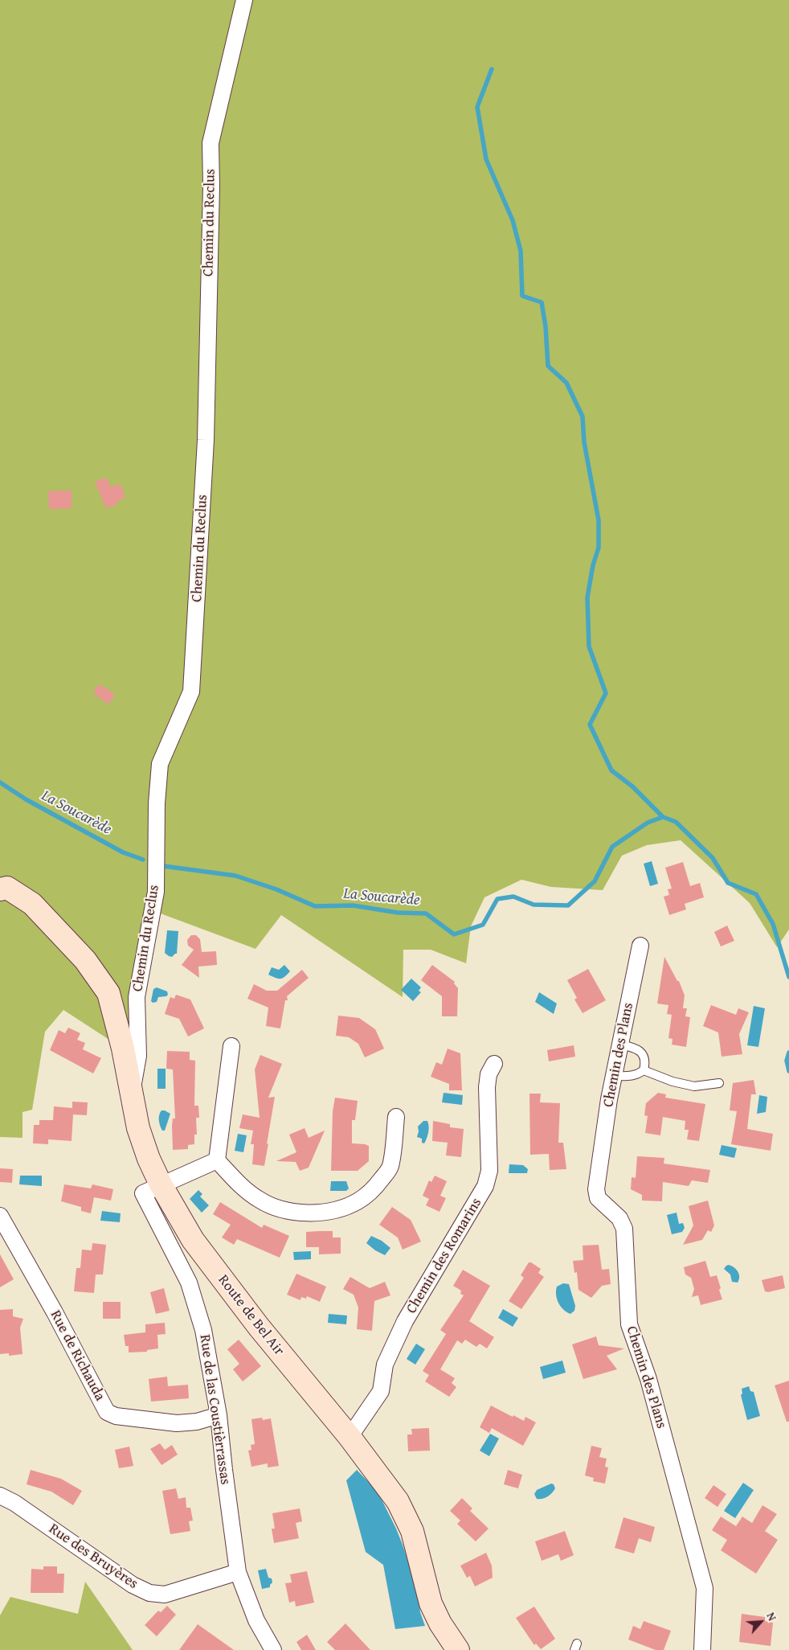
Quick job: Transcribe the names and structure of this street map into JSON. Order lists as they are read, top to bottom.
{
  "streets": {
    "street": [
      "Chemin du Reclus",
      "Chemin des Plans",
      "Chemin des Romarins",
      "Route de Bel Air",
      "Rue de Richauda",
      "Rue de las Coustièrrassas",
      "Rue des Bruyères"
    ]
  },
  "crossings": [
    ["Chemin du Reclus", "Route de Bel Air"],
    ["Chemin des Romarins", "Route de Bel Air"],
    ["Route de Bel Air", "Rue de las Coustièrrassas"],
    ["Rue de Richauda", "Rue de las Coustièrrassas"],
    ["Rue de las Coustièrrassas", "Rue des Bruyères"]
  ],
  "water": ["La Soucarède"],
  "north": "top right"
}
